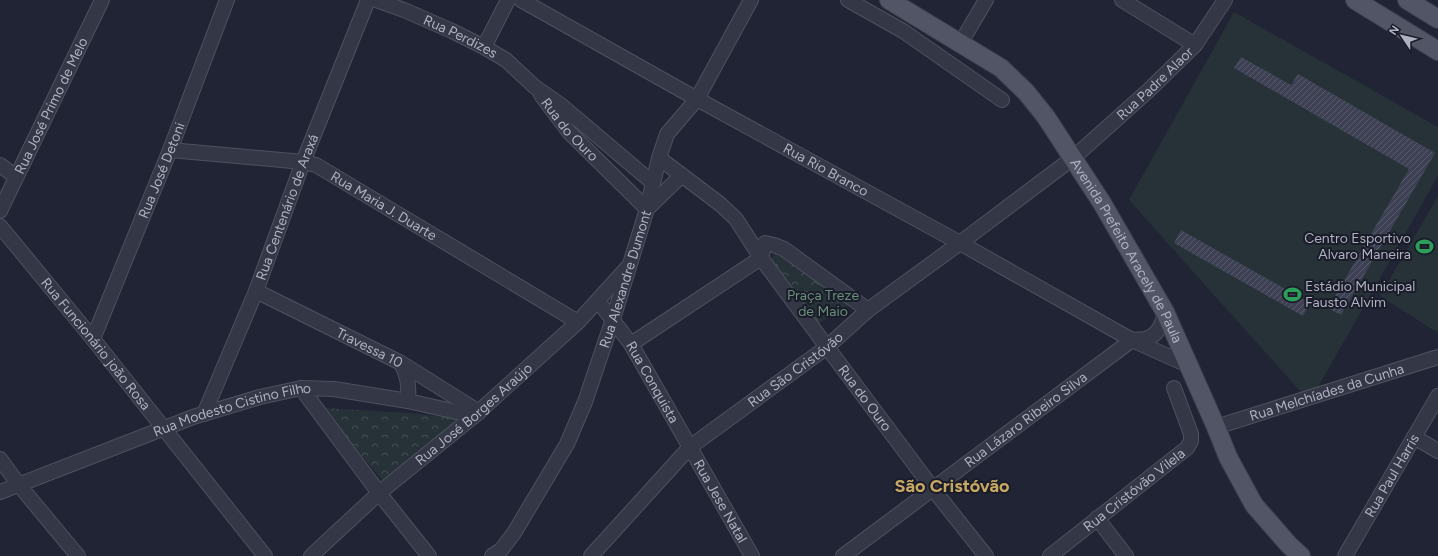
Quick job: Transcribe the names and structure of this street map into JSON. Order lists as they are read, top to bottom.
{
  "streets": {
    "main road": ["Avenida Prefeito Aracely de Paula"],
    "street": [
      "Rua Perdizes",
      "Rua Padre Alaor",
      "Rua José Primo de Melo",
      "Rua do Ouro",
      "Rua José Detoni",
      "Rua Rio Branco",
      "Rua Maria J. Duarte",
      "Rua Centenário de Araxá",
      "Rua Alexandre Dumont",
      "Rua Funcionário joão Rosa",
      "Travessa 10",
      "Rua São Cristóvão",
      "Rua Conquista",
      "Rua Melchíades da Cunha",
      "Rua Modesto Cistino Filho",
      "Rua José Borges Araújo",
      "Rua Lázaro Ribeiro Silva",
      "Rua Paul Harris",
      "Rua Cristóvão Vilela",
      "Rua Jese Natal"
    ]
  },
  "crossings": [
    ["Rua Perdizes", "Rua do Ouro"],
    ["Rua Padre Alaor", "Avenida Prefeito Aracely de Paula"],
    ["Rua Padre Alaor", "Rua São Cristóvão"],
    ["Rua do Ouro", "Rua Alexandre Dumont"],
    ["Rua do Ouro", "Rua São Cristóvão"],
    ["Rua do Ouro", "Rua Lázaro Ribeiro Silva"],
    ["Rua José Detoni", "Rua Maria J. Duarte"],
    ["Rua José Detoni", "Rua Funcionário joão Rosa"],
    ["Rua Rio Branco", "Avenida Prefeito Aracely de Paula"],
    ["Rua Rio Branco", "Rua Alexandre Dumont"],
    ["Rua Rio Branco", "Rua São Cristóvão"],
    ["Rua Rio Branco", "Rua Lázaro Ribeiro Silva"],
    ["Rua Maria J. Duarte", "Rua Centenário de Araxá"],
    ["Rua Maria J. Duarte", "Rua José Borges Araújo"],
    ["Rua Centenário de Araxá", "Travessa 10"],
    ["Rua Centenário de Araxá", "Rua Modesto Cistino Filho"],
    ["Avenida Prefeito Aracely de Paula", "Rua São Cristóvão"],
    ["Avenida Prefeito Aracely de Paula", "Rua Melchíades da Cunha"],
    ["Rua Alexandre Dumont", "Rua Conquista"],
    ["Rua Alexandre Dumont", "Rua José Borges Araújo"],
    ["Rua Funcionário joão Rosa", "Rua Modesto Cistino Filho"],
    ["Travessa 10", "Rua Modesto Cistino Filho"],
    ["Travessa 10", "Rua José Borges Araújo"],
    ["Rua São Cristóvão", "Rua Conquista"],
    ["Rua São Cristóvão", "Rua Jese Natal"],
    ["Rua Conquista", "Rua José Borges Araújo"],
    ["Rua Conquista", "Rua Jese Natal"],
    ["Rua Modesto Cistino Filho", "Rua José Borges Araújo"]
  ],
  "districts": ["São Cristóvão"],
  "parks": ["Praça Treze de Maio"],
  "places": {
    "sports": ["Centro Esportivo Alvaro Maneira", "Estádio Municipal Fausto Alvim"]
  },
  "north": "top left"
}
